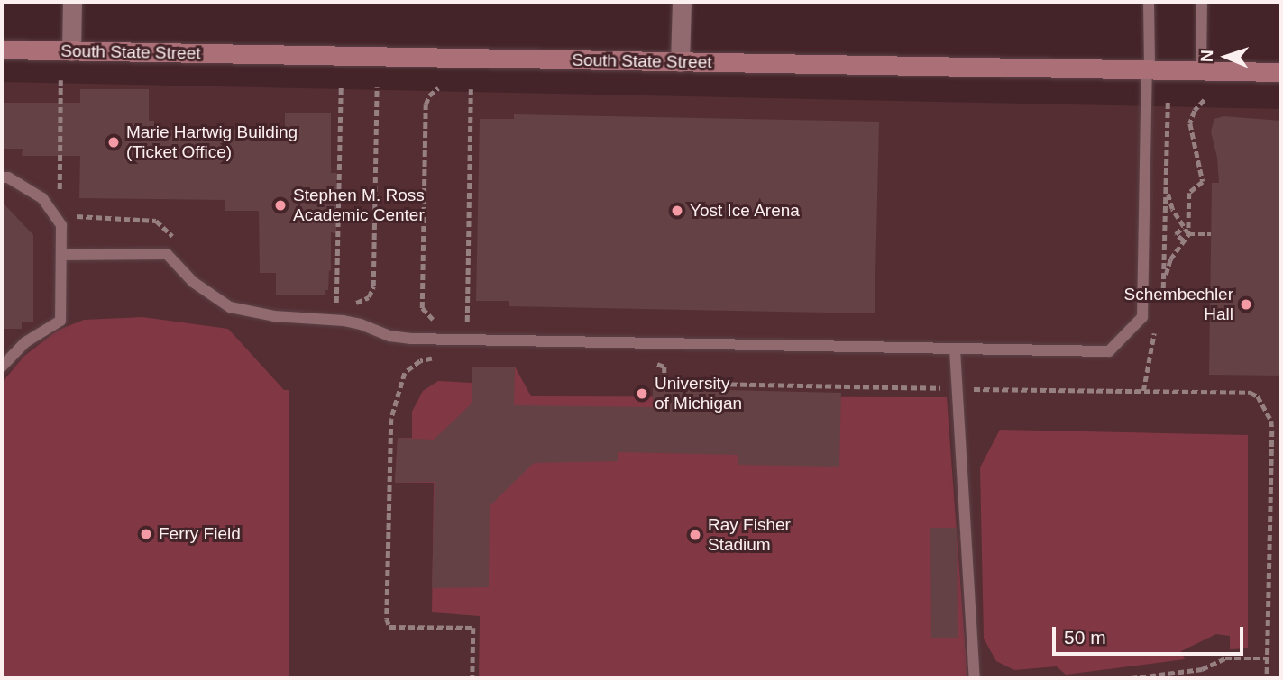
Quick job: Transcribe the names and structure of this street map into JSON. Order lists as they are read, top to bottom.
{
  "streets": {
    "main road": ["South State Street"]
  },
  "places": [
    "Marie Hartwig Building (Ticket Office)",
    "Stephen M. Ross Academic Center",
    "Yost Ice Arena",
    "Schembechler Hall",
    "University of Michigan",
    "Ferry Field",
    "Ray Fisher Stadium"
  ],
  "scale_bar": "50 m",
  "north": "left"
}
